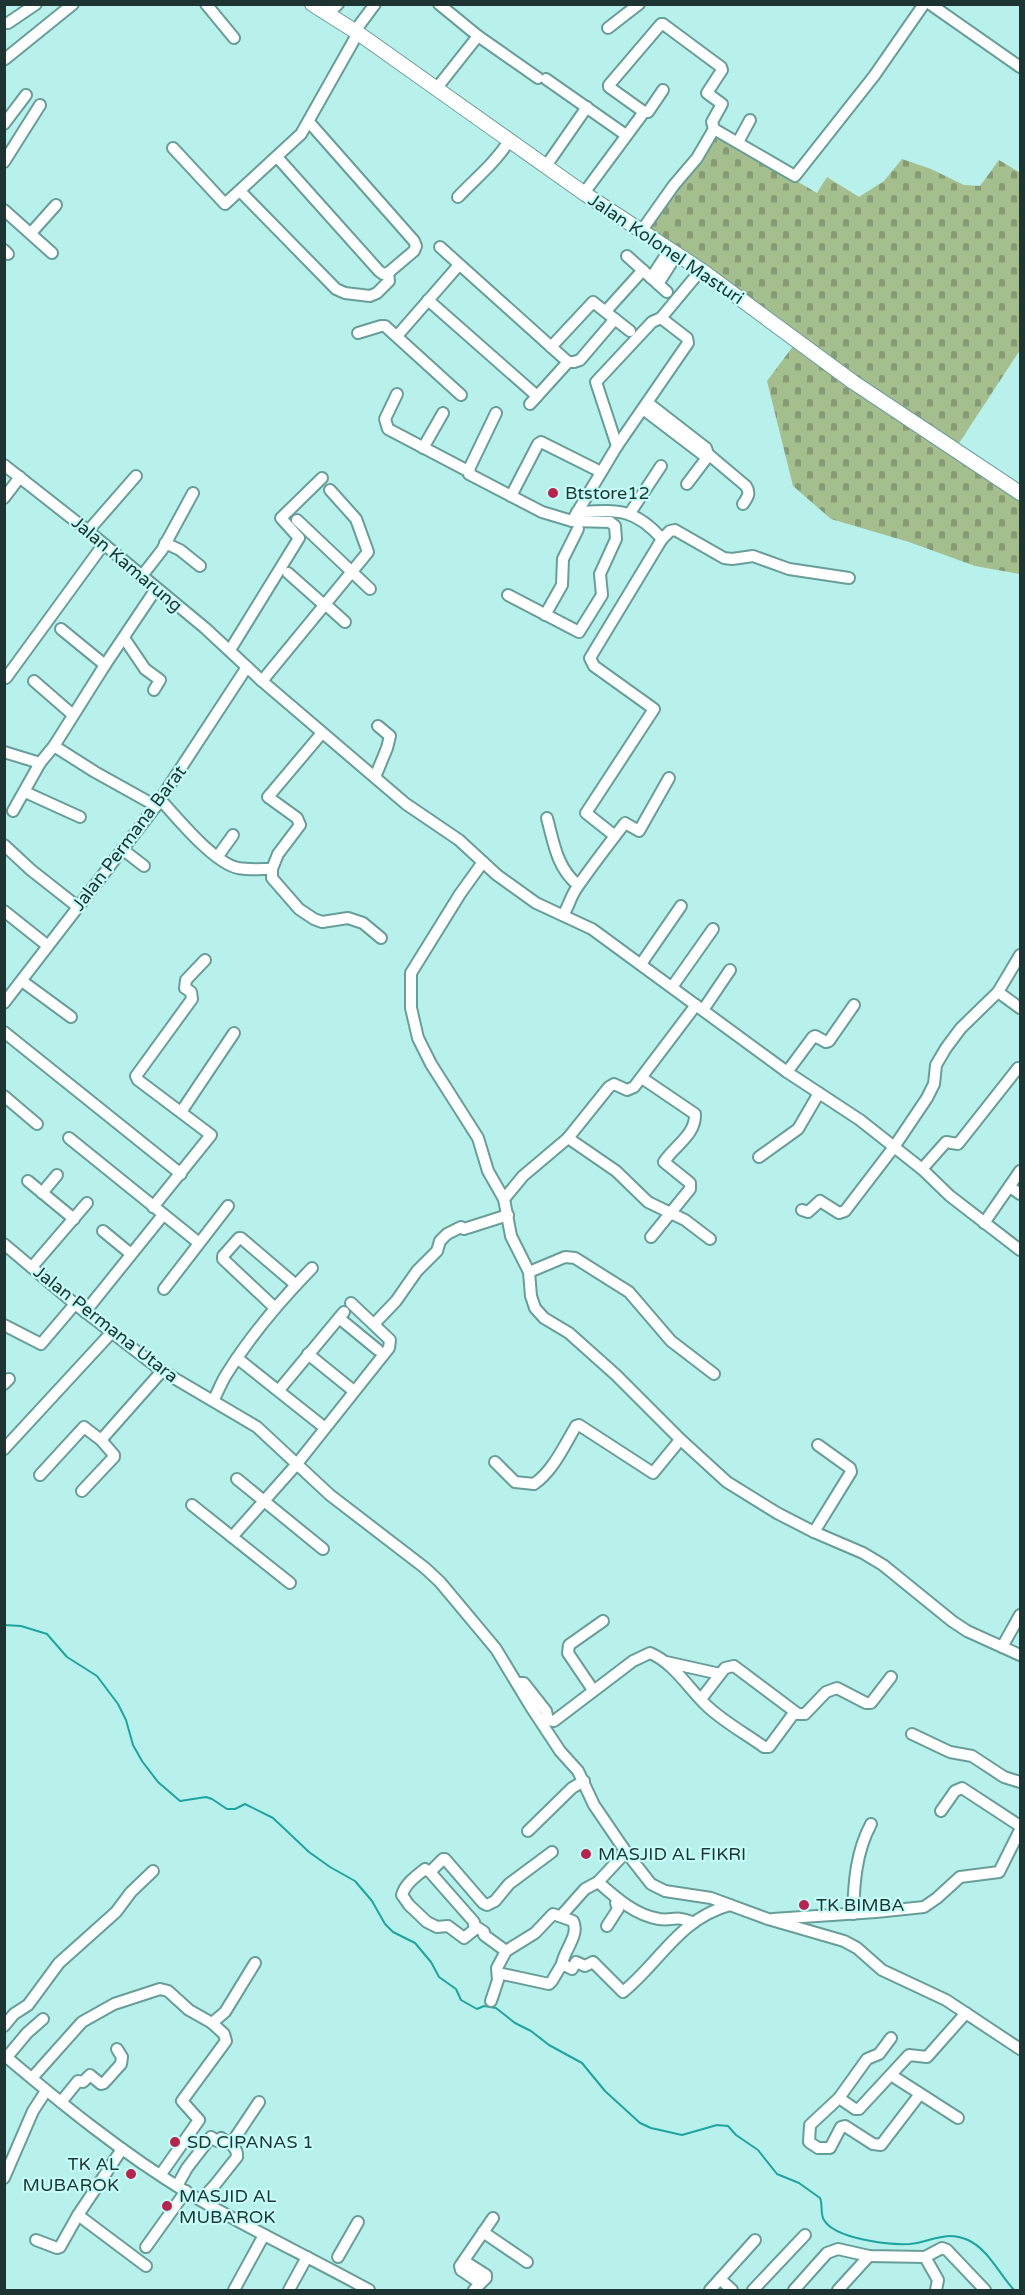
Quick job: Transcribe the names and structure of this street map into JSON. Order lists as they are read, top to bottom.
{
  "streets": {
    "main road": ["Jalan Kolonel Masturi"],
    "street": ["Jalan Kamarung", "Jalan Permana Barat", "Jalan Permana Utara"]
  },
  "crossings": [
    ["Jalan Kamarung", "Jalan Permana Barat"]
  ],
  "places": [
    "Btstore12",
    "MASJID AL FIKRI",
    "TK BIMBA",
    "SD CIPANAS 1",
    "TK AL MUBAROK",
    "MASJID AL MUBAROK"
  ]
}
